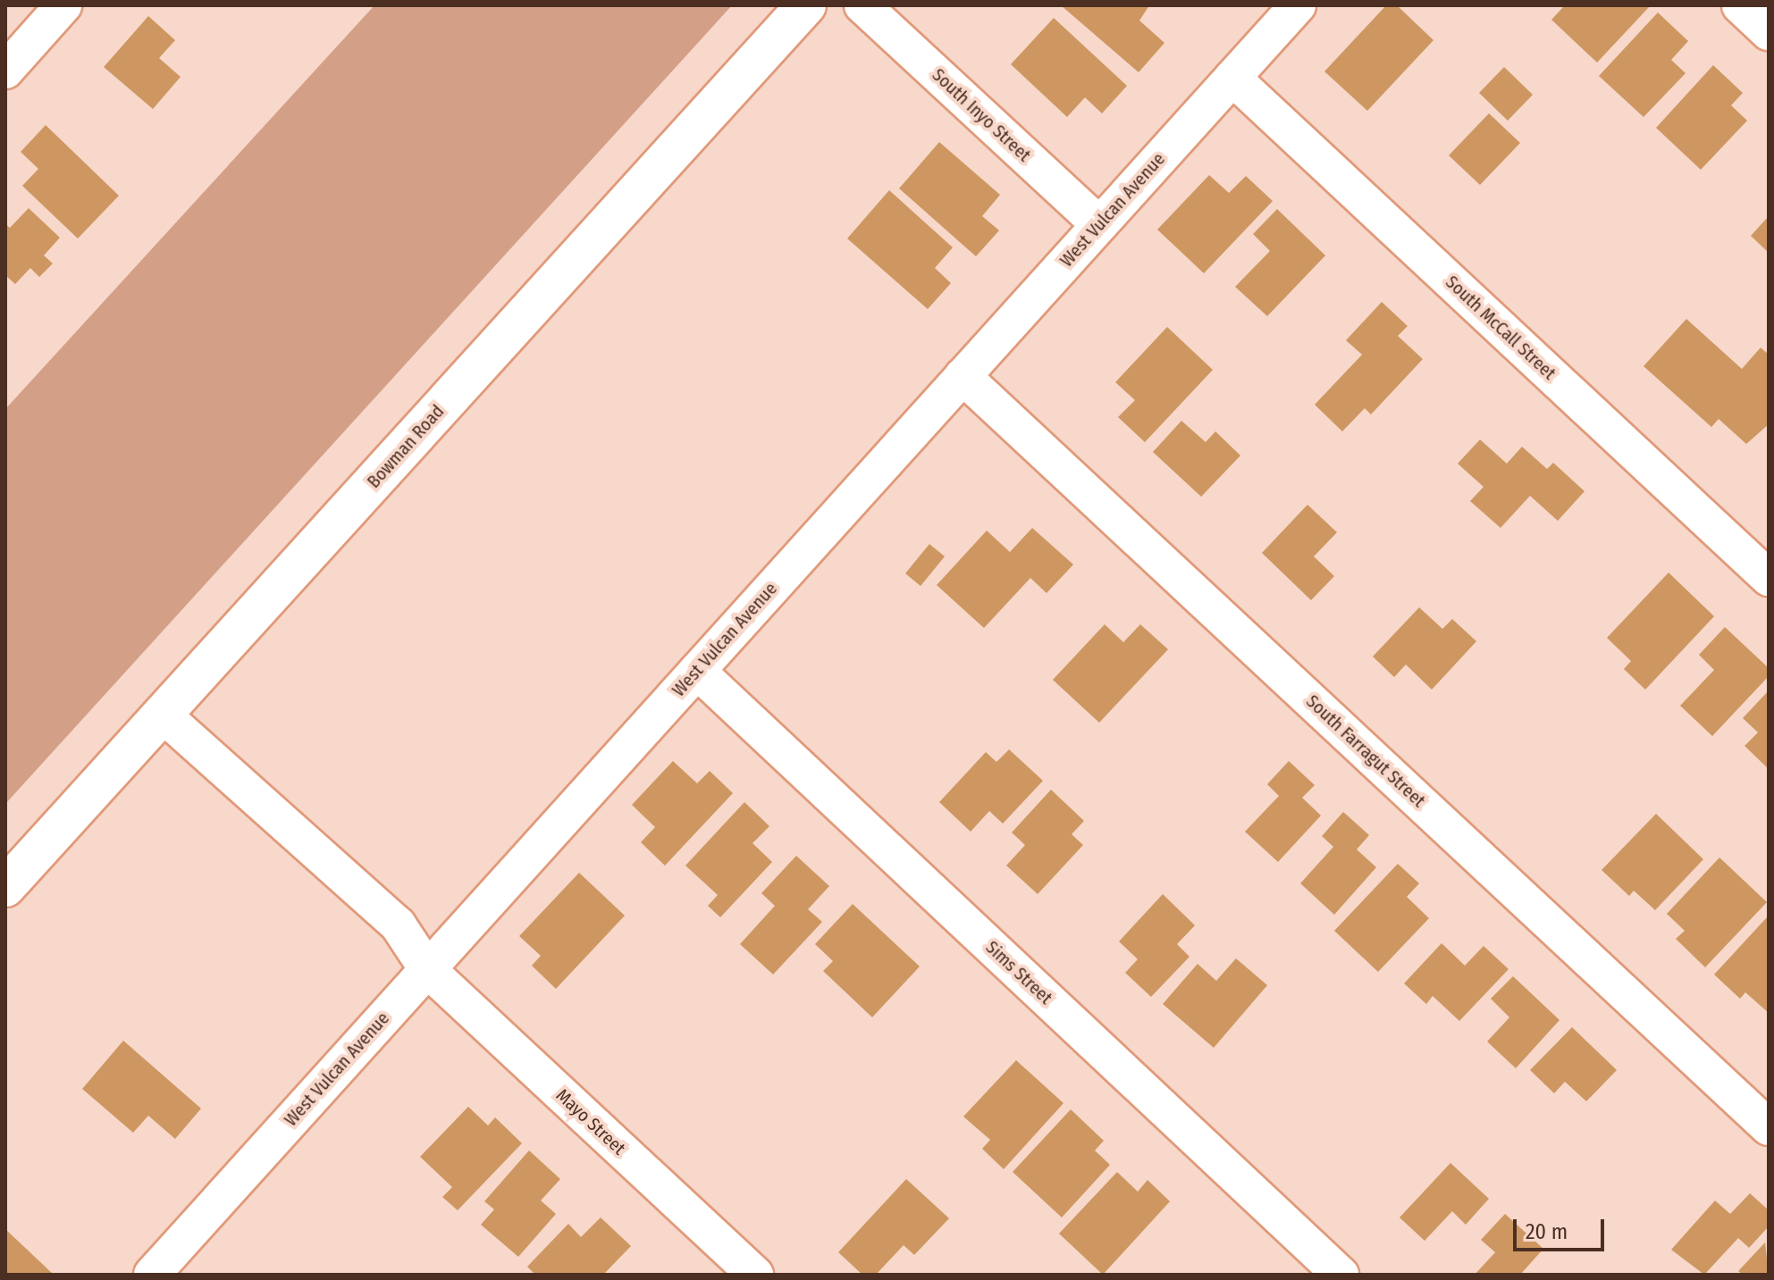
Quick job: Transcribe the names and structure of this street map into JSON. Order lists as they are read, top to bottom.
{
  "streets": {
    "main road": ["Bowman Road"],
    "street": [
      "South Inyo Street",
      "West Vulcan Avenue",
      "South McCall Street",
      "South Farragut Street",
      "Sims Street",
      "Mayo Street"
    ]
  },
  "crossings": [
    ["South Inyo Street", "West Vulcan Avenue"],
    ["West Vulcan Avenue", "South McCall Street"],
    ["West Vulcan Avenue", "South Farragut Street"],
    ["West Vulcan Avenue", "Sims Street"],
    ["West Vulcan Avenue", "Mayo Street"],
    ["Bowman Road", "Mayo Street"]
  ],
  "scale_bar": "20 m"
}
